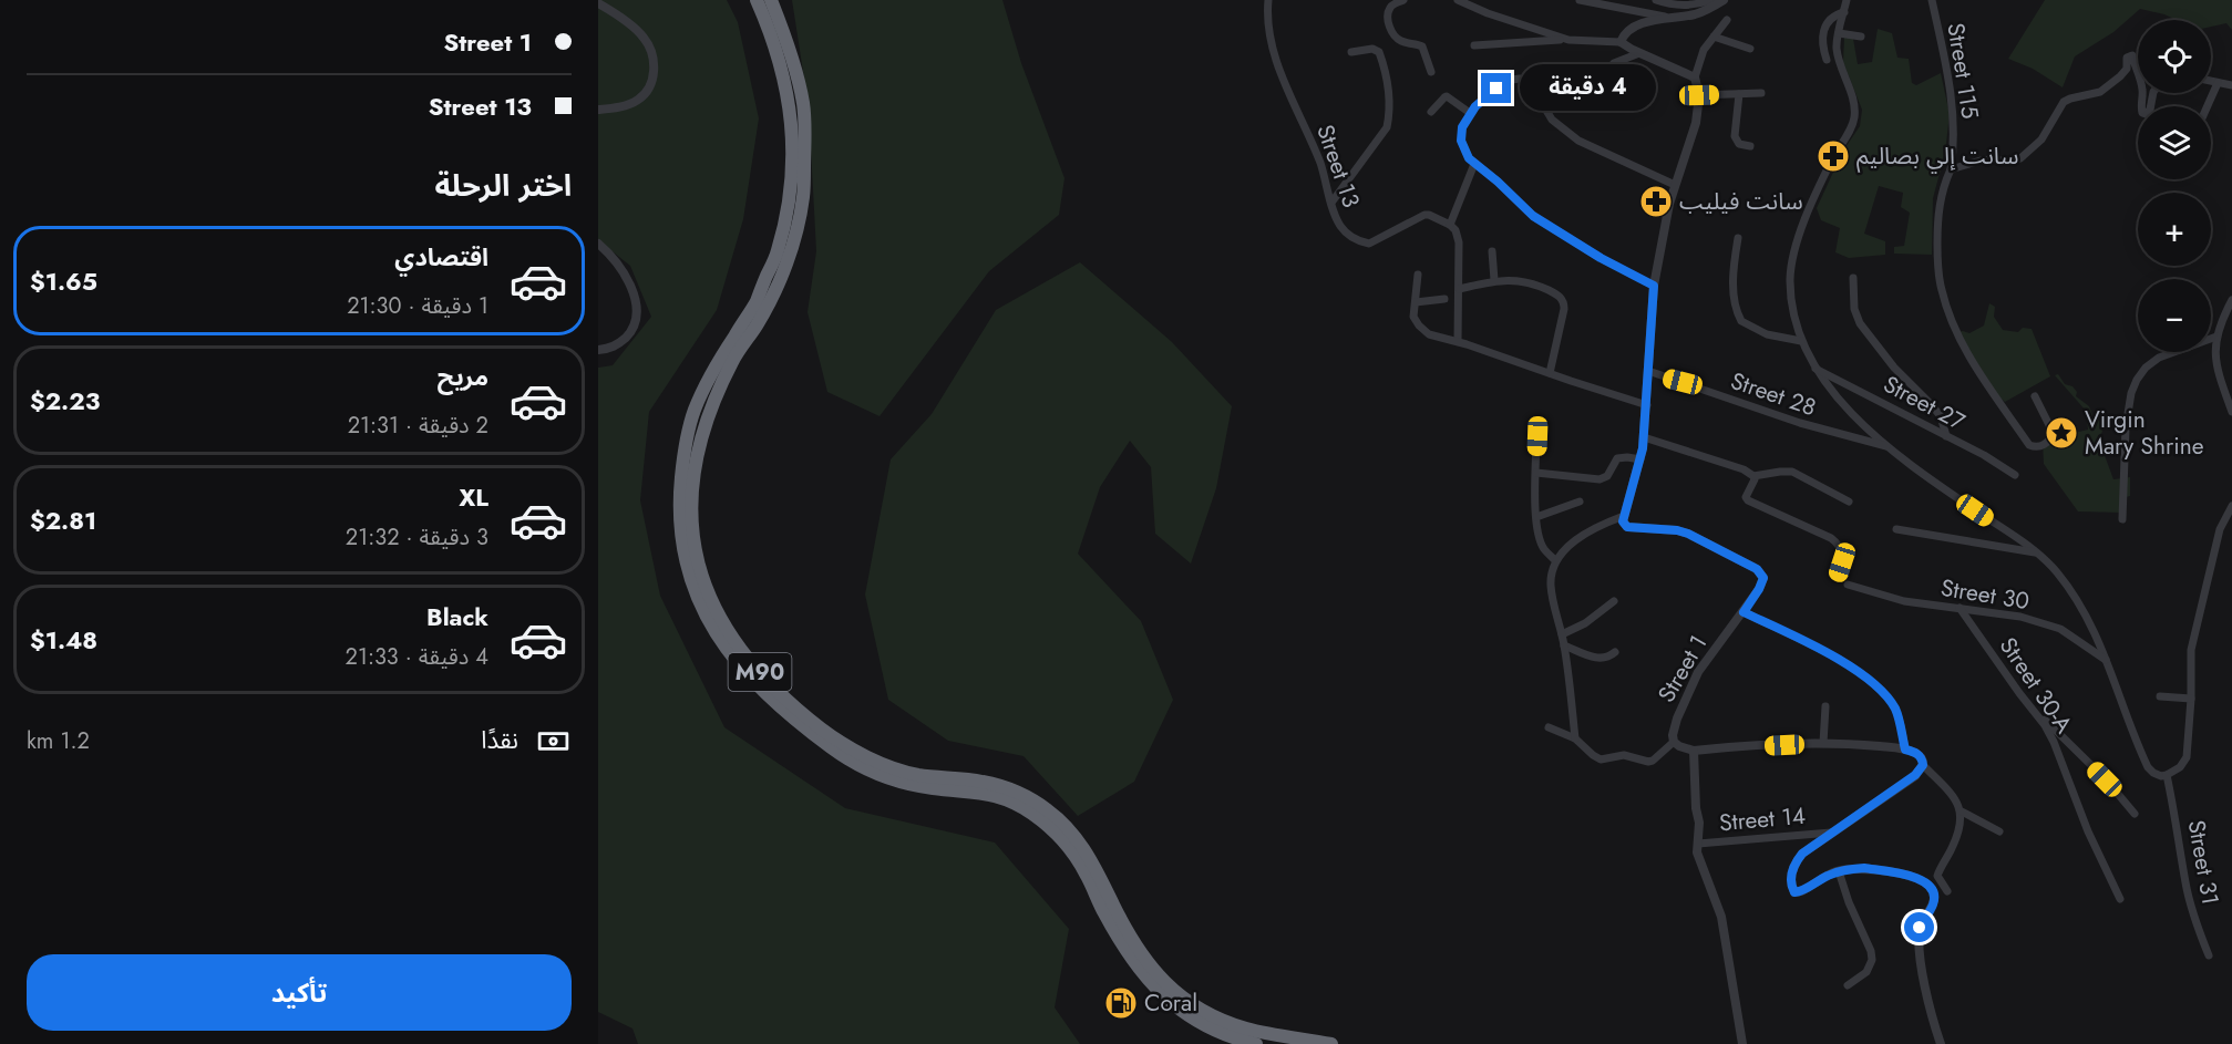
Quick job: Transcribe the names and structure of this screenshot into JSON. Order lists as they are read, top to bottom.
{
  "streets": {
    "highway": ["M90"],
    "street": [
      "Street 115",
      "Street 13",
      "Street 28",
      "Street 27",
      "Street 30",
      "Street 1",
      "Street 30-A",
      "Street 14",
      "Street 31"
    ]
  },
  "crossings": [
    ["Street 30", "Street 30-A"]
  ],
  "places": {
    "pharmacy": ["سانت إلي بصاليم", "سانت فيليب"],
    "place": ["Virgin Mary Shrine"],
    "fuel station": ["Coral"]
  },
  "page": {
    "banner": ["Street 1", "Street 13"],
    "map_buttons": ["+", "−"],
    "bubble": "4 دقيقة",
    "heading": "اختر الرحلة",
    "list": [
      {
        "name": "اقتصادي",
        "note": "1 دقيقة · 21:30",
        "value": "$1.65"
      },
      {
        "name": "مريح",
        "note": "2 دقيقة · 21:31",
        "value": "$2.23"
      },
      {
        "name": "XL",
        "note": "3 دقيقة · 21:32",
        "value": "$2.81"
      },
      {
        "name": "Black",
        "note": "4 دقيقة · 21:33",
        "value": "$1.48"
      }
    ],
    "pay": ["نقدًا", "1.2 km"],
    "buttons": "تأكيد"
  }
}
